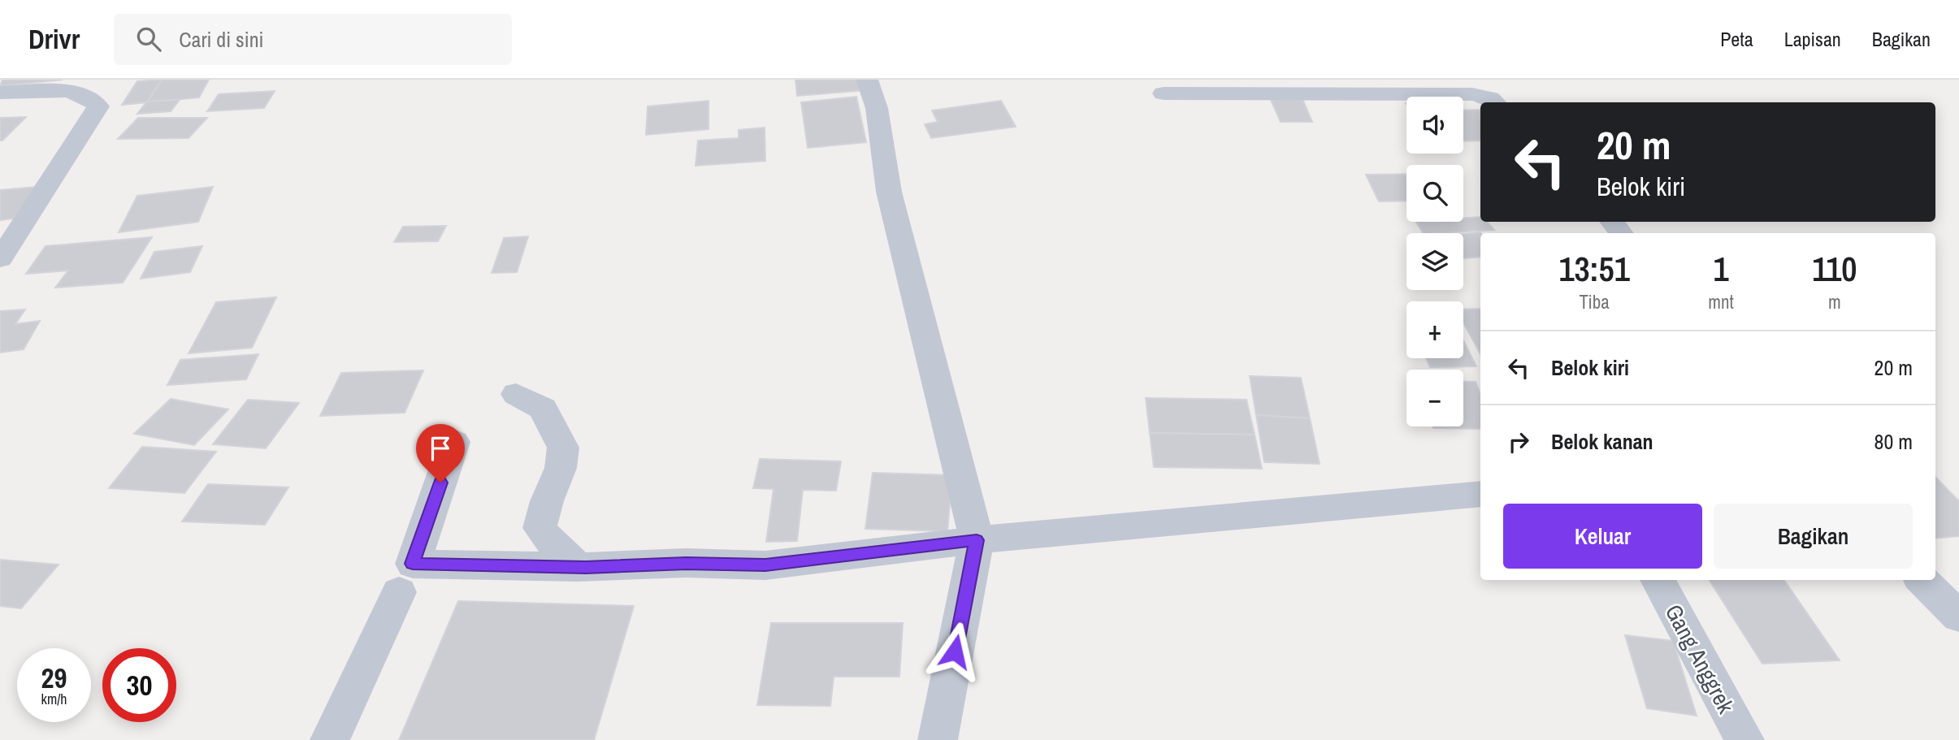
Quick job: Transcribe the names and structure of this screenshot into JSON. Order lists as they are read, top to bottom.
{
  "streets": {
    "street": ["Gang Anggrek"]
  },
  "page": {
    "header": "Drivr",
    "search": "Cari di sini",
    "nav": ["Peta", "Lapisan", "Bagikan"],
    "map_buttons": ["+", "−"],
    "turn": ["20 m", "Belok kiri"],
    "eta": [
      "13:51",
      "Tiba",
      "1",
      "mnt",
      "110",
      "m"
    ],
    "list": [
      {
        "name": "Belok kiri",
        "value": "20 m"
      },
      {
        "name": "Belok kanan",
        "value": "80 m"
      }
    ],
    "buttons": ["Keluar", "Bagikan"],
    "speed": "29 km/h",
    "limit": "30"
  }
}
